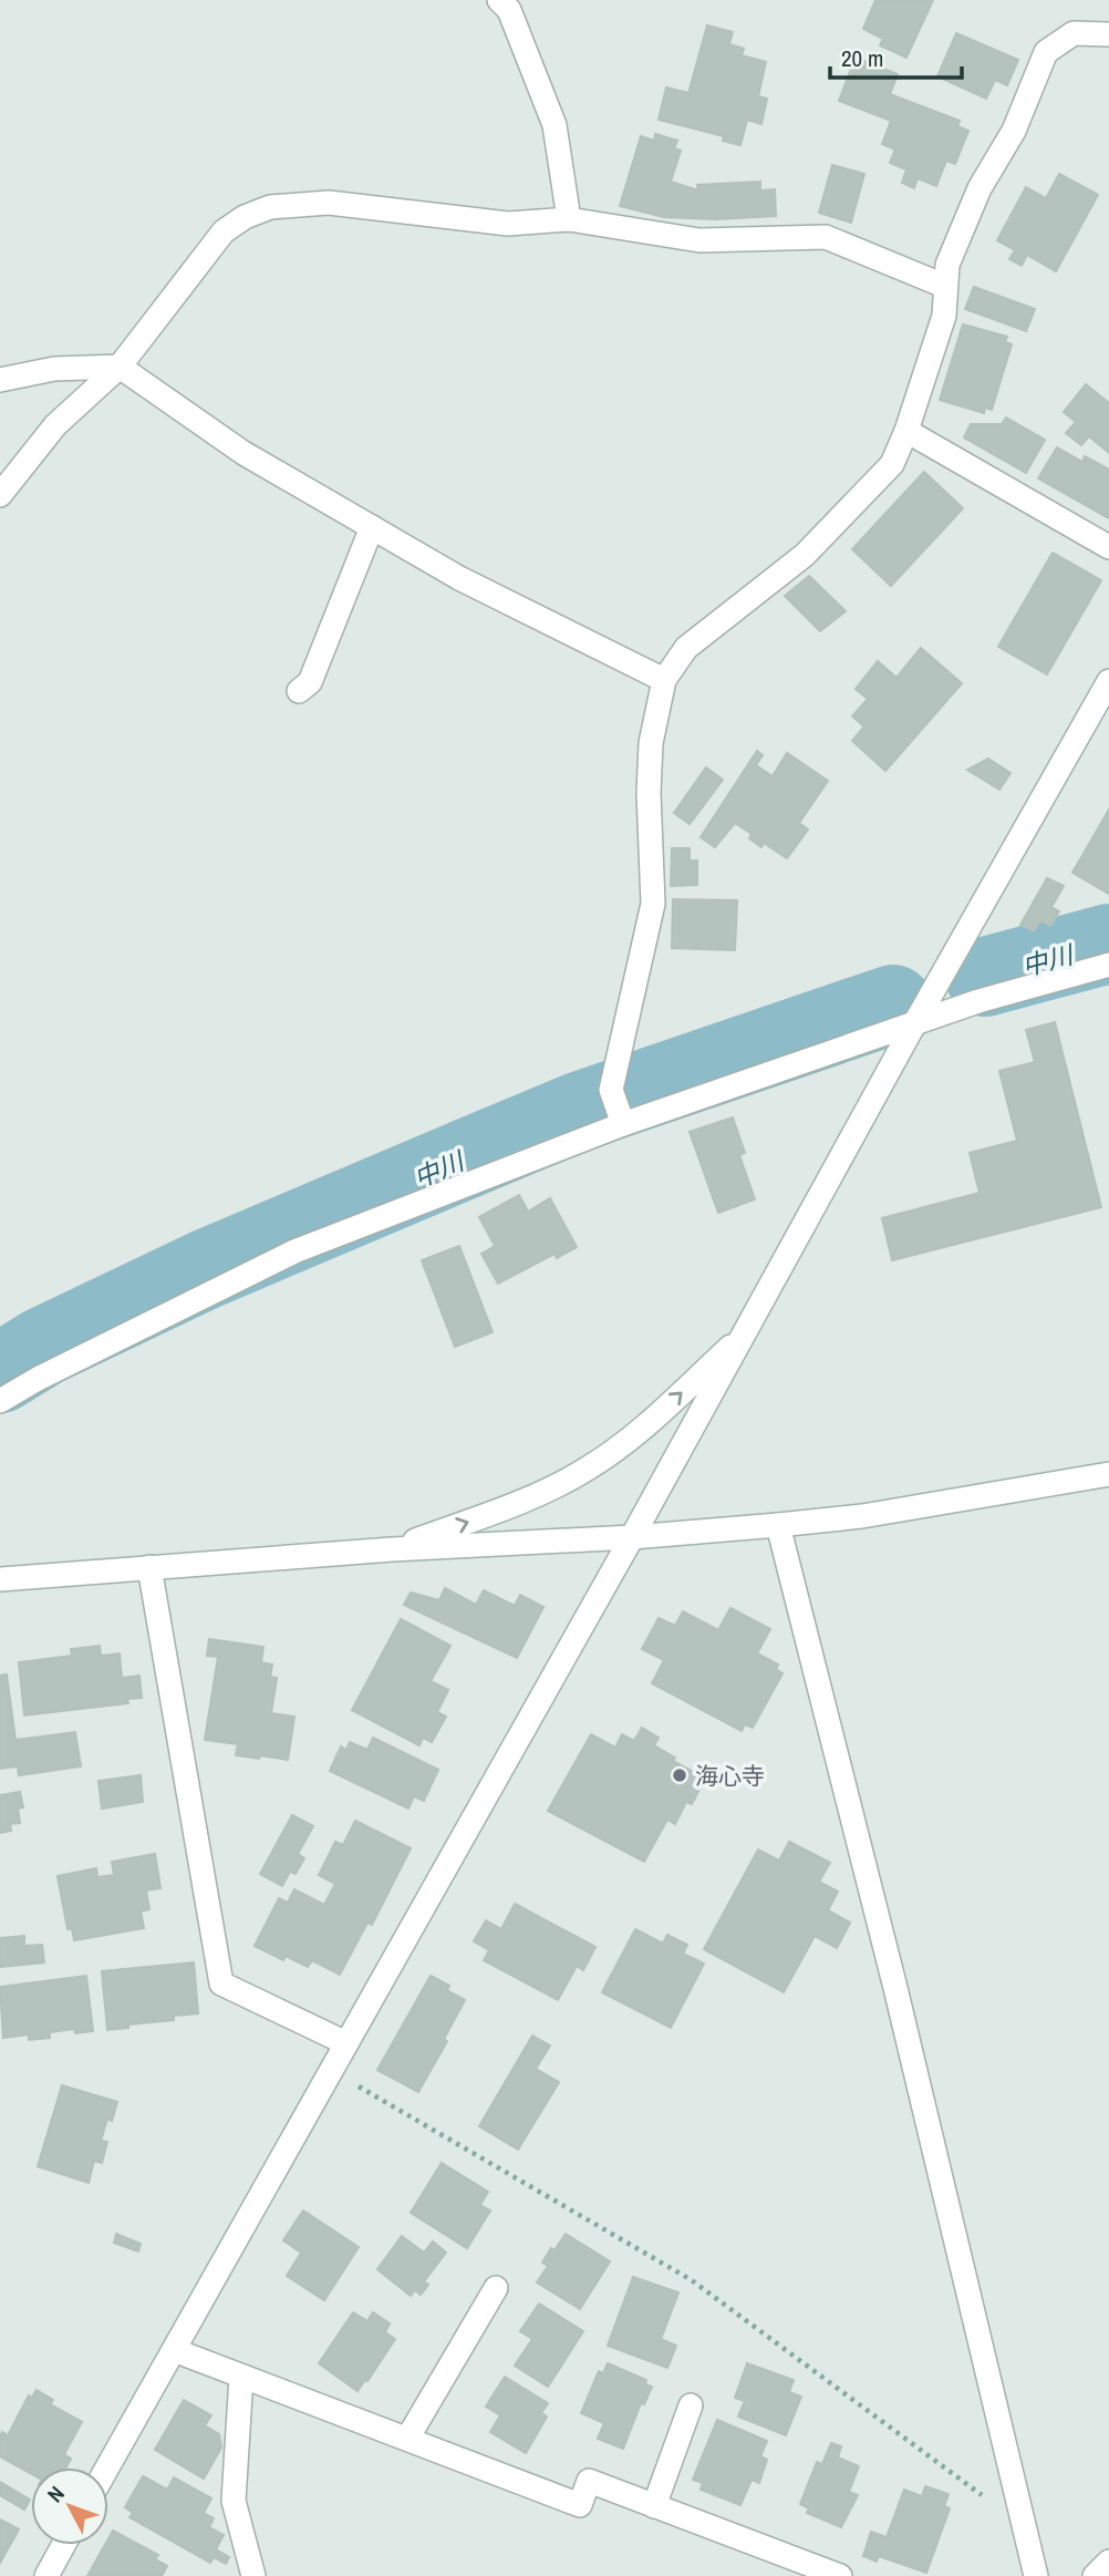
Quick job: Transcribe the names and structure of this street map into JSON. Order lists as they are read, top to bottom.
{
  "water": ["中川"],
  "places": ["海心寺"],
  "scale_bar": "20 m",
  "north": "top left"
}
